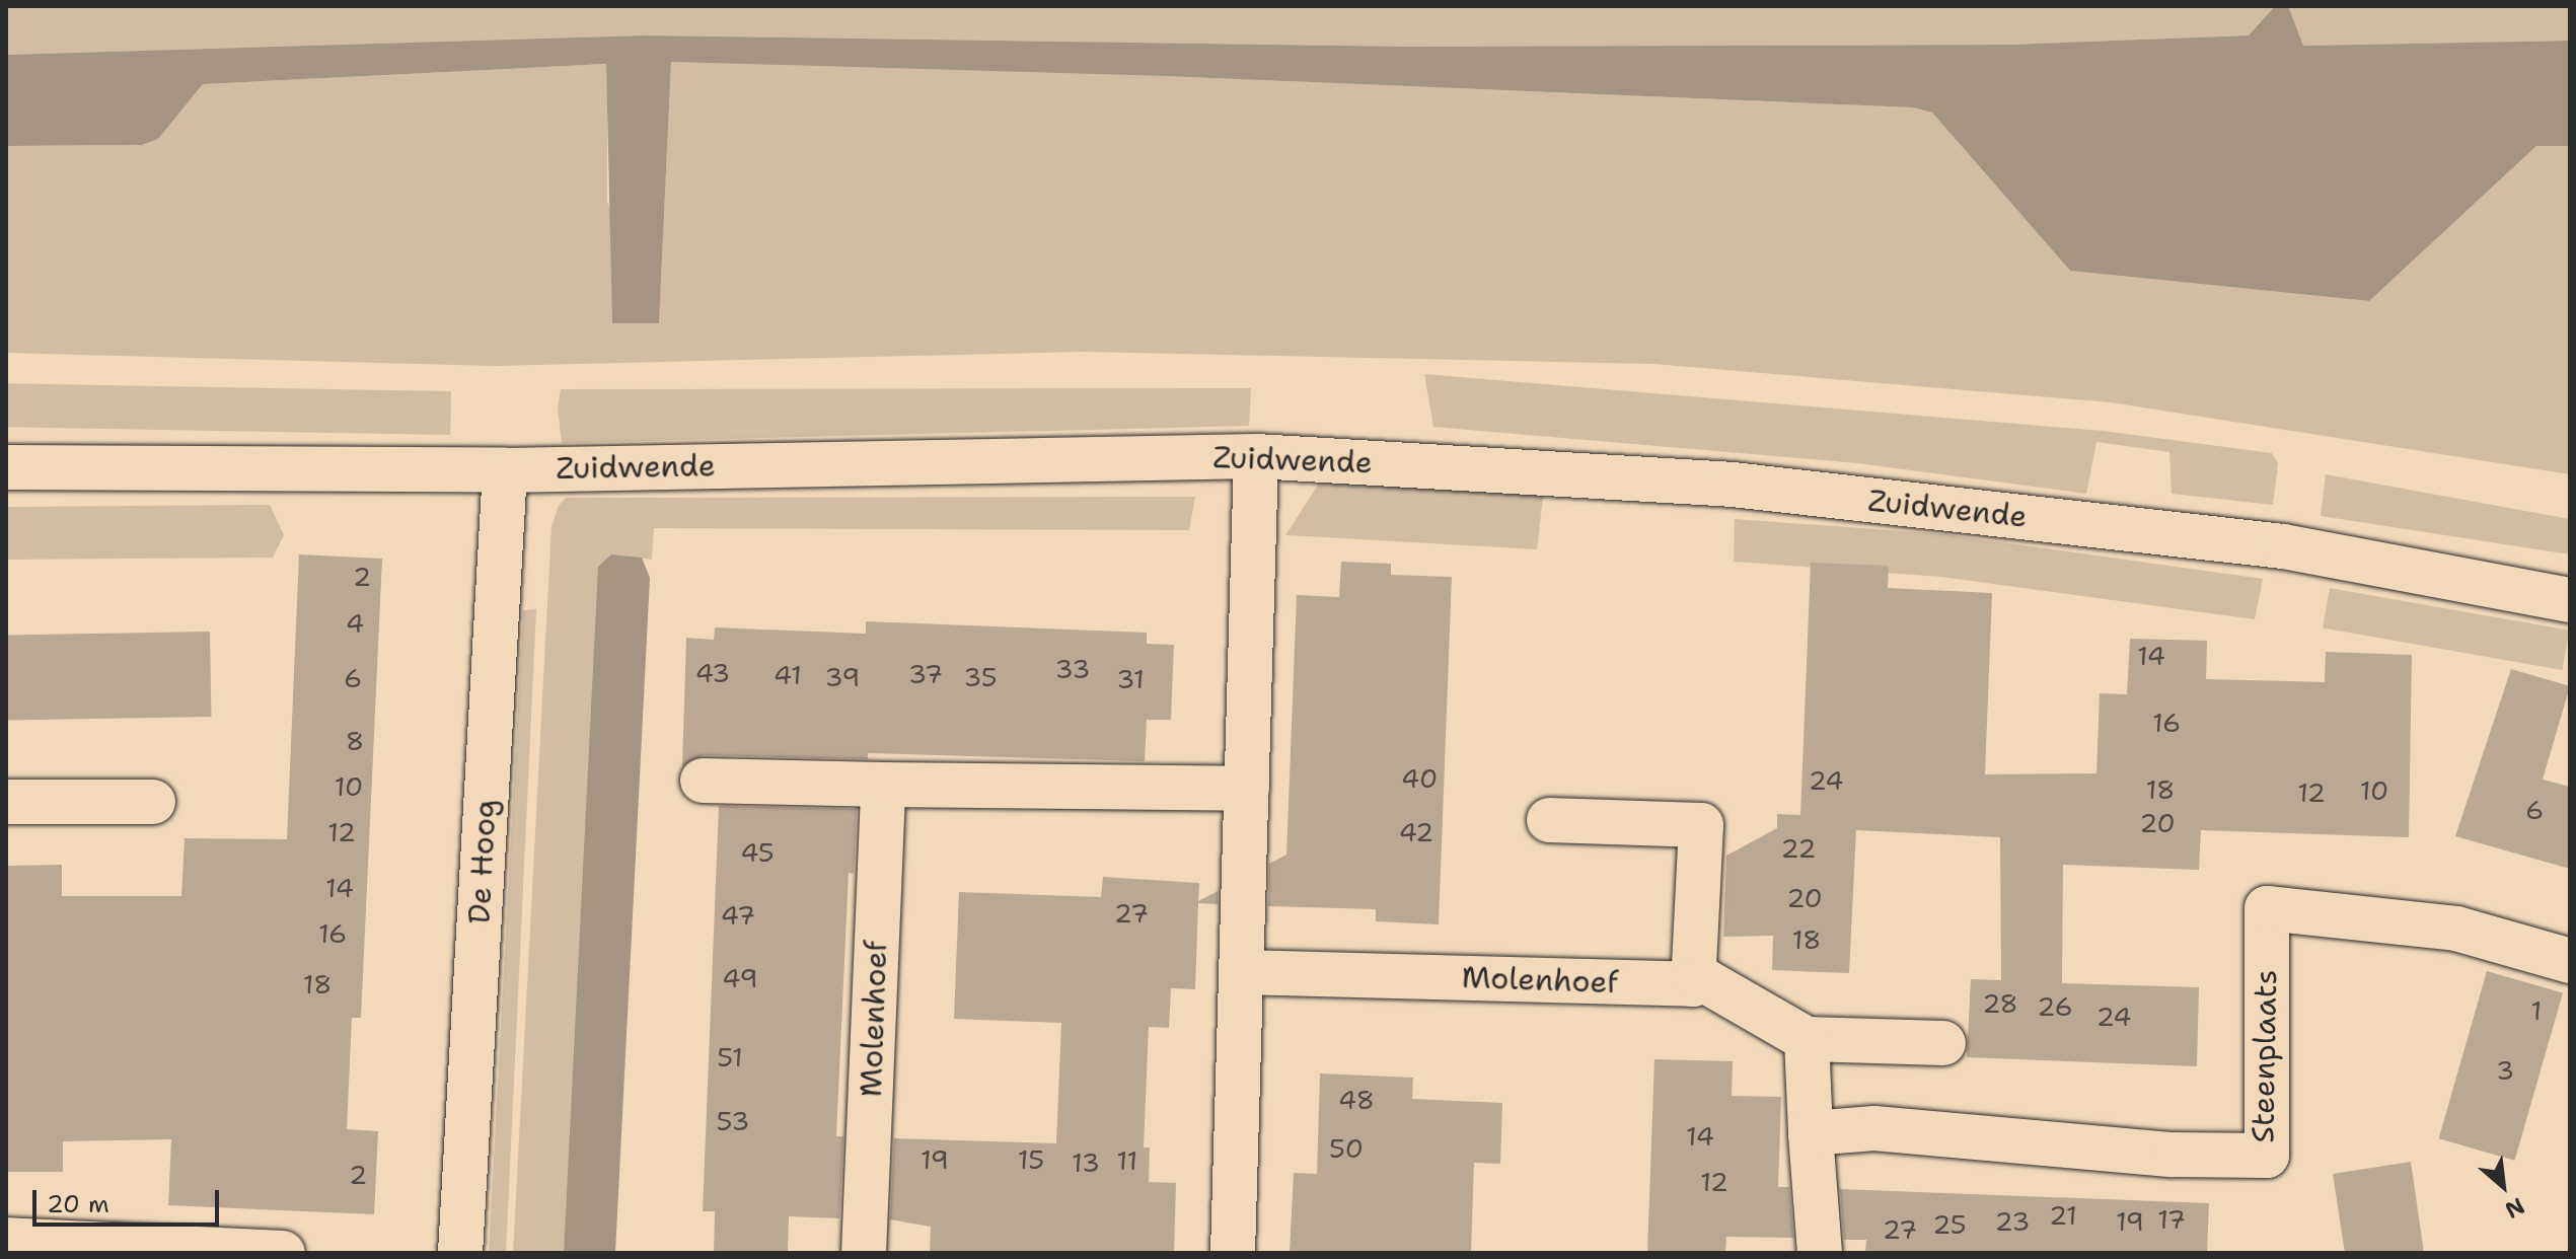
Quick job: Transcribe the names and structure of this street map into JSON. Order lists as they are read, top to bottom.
{
  "streets": {
    "street": [
      "Zuidwende",
      "De Hoog",
      "Molenhoef",
      "Steenplaats"
    ]
  },
  "crossings": [
    ["Zuidwende", "De Hoog"]
  ],
  "house_numbers": [
    "2",
    "4",
    "14",
    "33",
    "43",
    "37",
    "41",
    "39",
    "35",
    "6",
    "31",
    "16",
    "8",
    "40",
    "24",
    "10",
    "18",
    "10",
    "12",
    "6",
    "20",
    "12",
    "42",
    "22",
    "45",
    "14",
    "20",
    "27",
    "47",
    "16",
    "18",
    "49",
    "18",
    "28",
    "26",
    "1",
    "24",
    "51",
    "3",
    "48",
    "53",
    "14",
    "50",
    "19",
    "15",
    "11",
    "13",
    "2",
    "12",
    "21",
    "17",
    "23",
    "19",
    "25",
    "27"
  ],
  "scale_bar": "20 m",
  "north": "bottom right"
}
